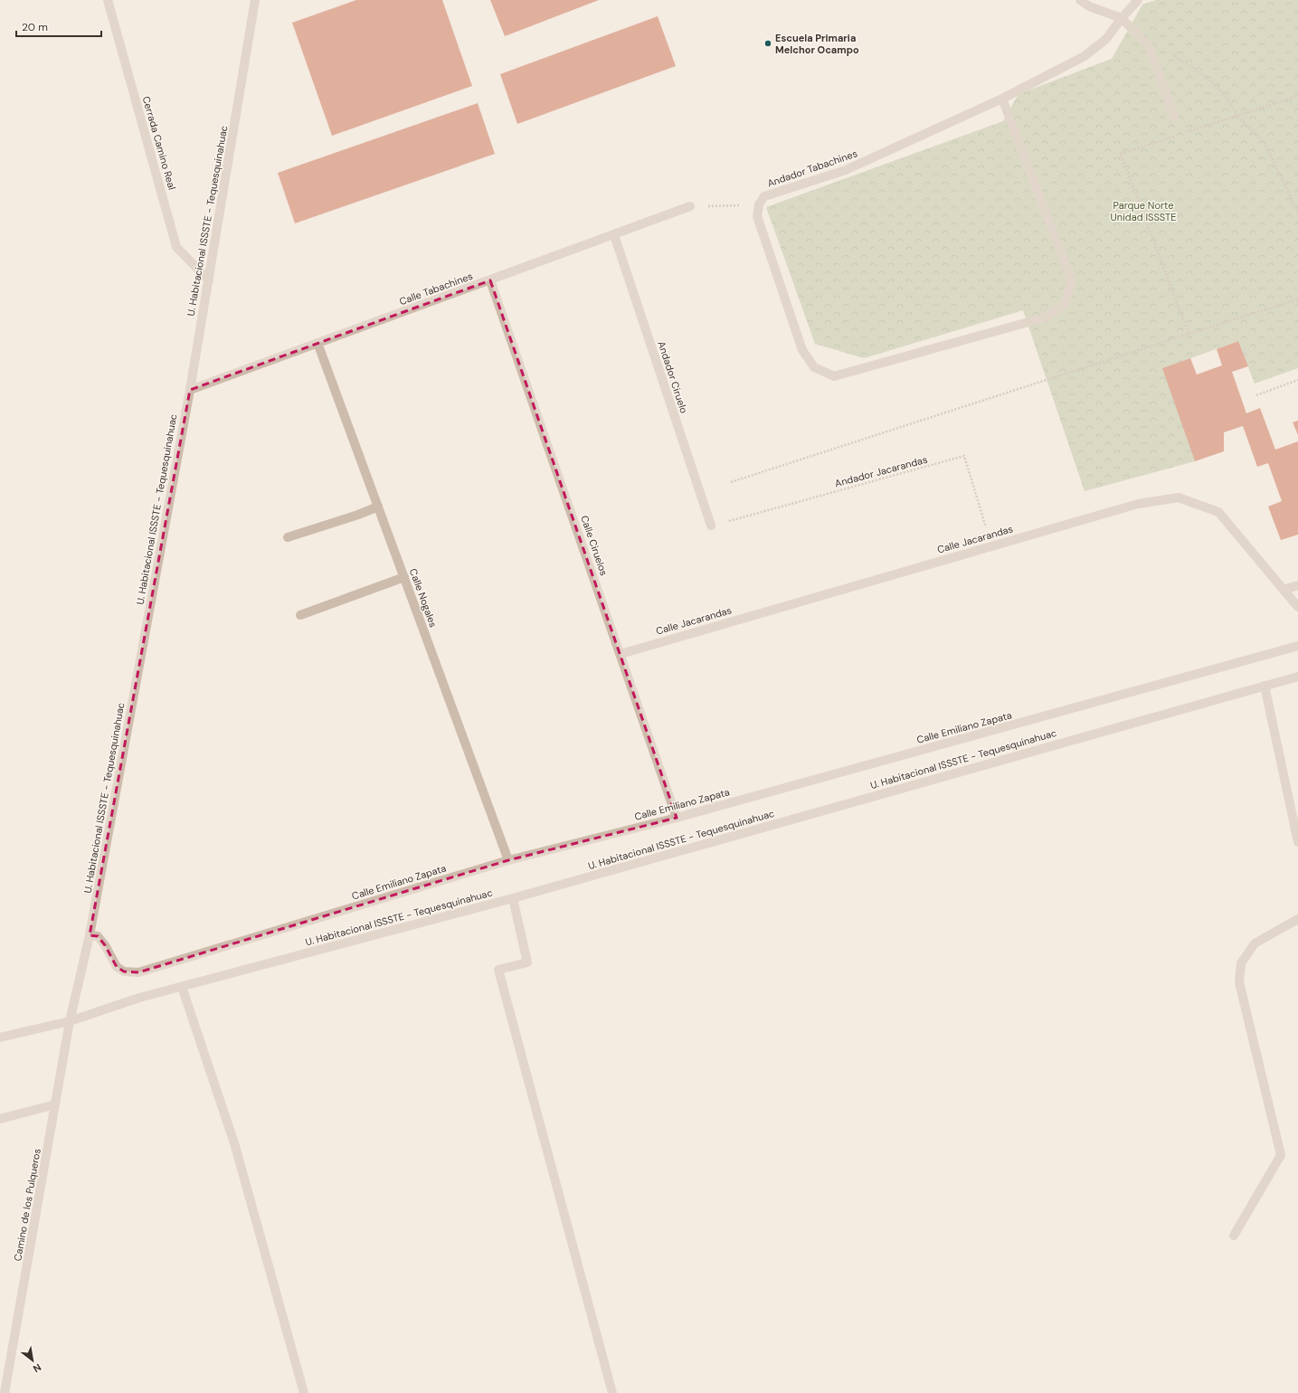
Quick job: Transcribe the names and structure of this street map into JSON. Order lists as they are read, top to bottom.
{
  "streets": {
    "street": [
      "Cerrada Camino Real",
      "Andador Tabachines",
      "U. Habitacional ISSSTE - Tequesquinahuac",
      "Calle Tabachines",
      "Andador Ciruelo",
      "Calle Jacarandas",
      "Calle Ciruelos",
      "Calle Nogales",
      "Calle Emiliano Zapata",
      "Camino de los Pulqueros"
    ],
    "path": ["Andador Jacarandas"]
  },
  "crossings": [
    ["Cerrada Camino Real", "U. Habitacional ISSSTE - Tequesquinahuac"],
    ["U. Habitacional ISSSTE - Tequesquinahuac", "Calle Tabachines"],
    ["U. Habitacional ISSSTE - Tequesquinahuac", "Calle Emiliano Zapata"],
    ["U. Habitacional ISSSTE - Tequesquinahuac", "Camino de los Pulqueros"],
    ["Calle Tabachines", "Andador Ciruelo"],
    ["Calle Tabachines", "Calle Ciruelos"],
    ["Calle Tabachines", "Calle Nogales"],
    ["Andador Ciruelo", "Andador Jacarandas"],
    ["Andador Jacarandas", "Calle Jacarandas"],
    ["Calle Jacarandas", "Calle Ciruelos"],
    ["Calle Ciruelos", "Calle Emiliano Zapata"],
    ["Calle Nogales", "Calle Emiliano Zapata"]
  ],
  "parks": ["Parque Norte Unidad ISSSTE"],
  "places": ["Escuela Primaria Melchor Ocampo"],
  "scale_bar": "20 m",
  "north": "bottom right"
}
